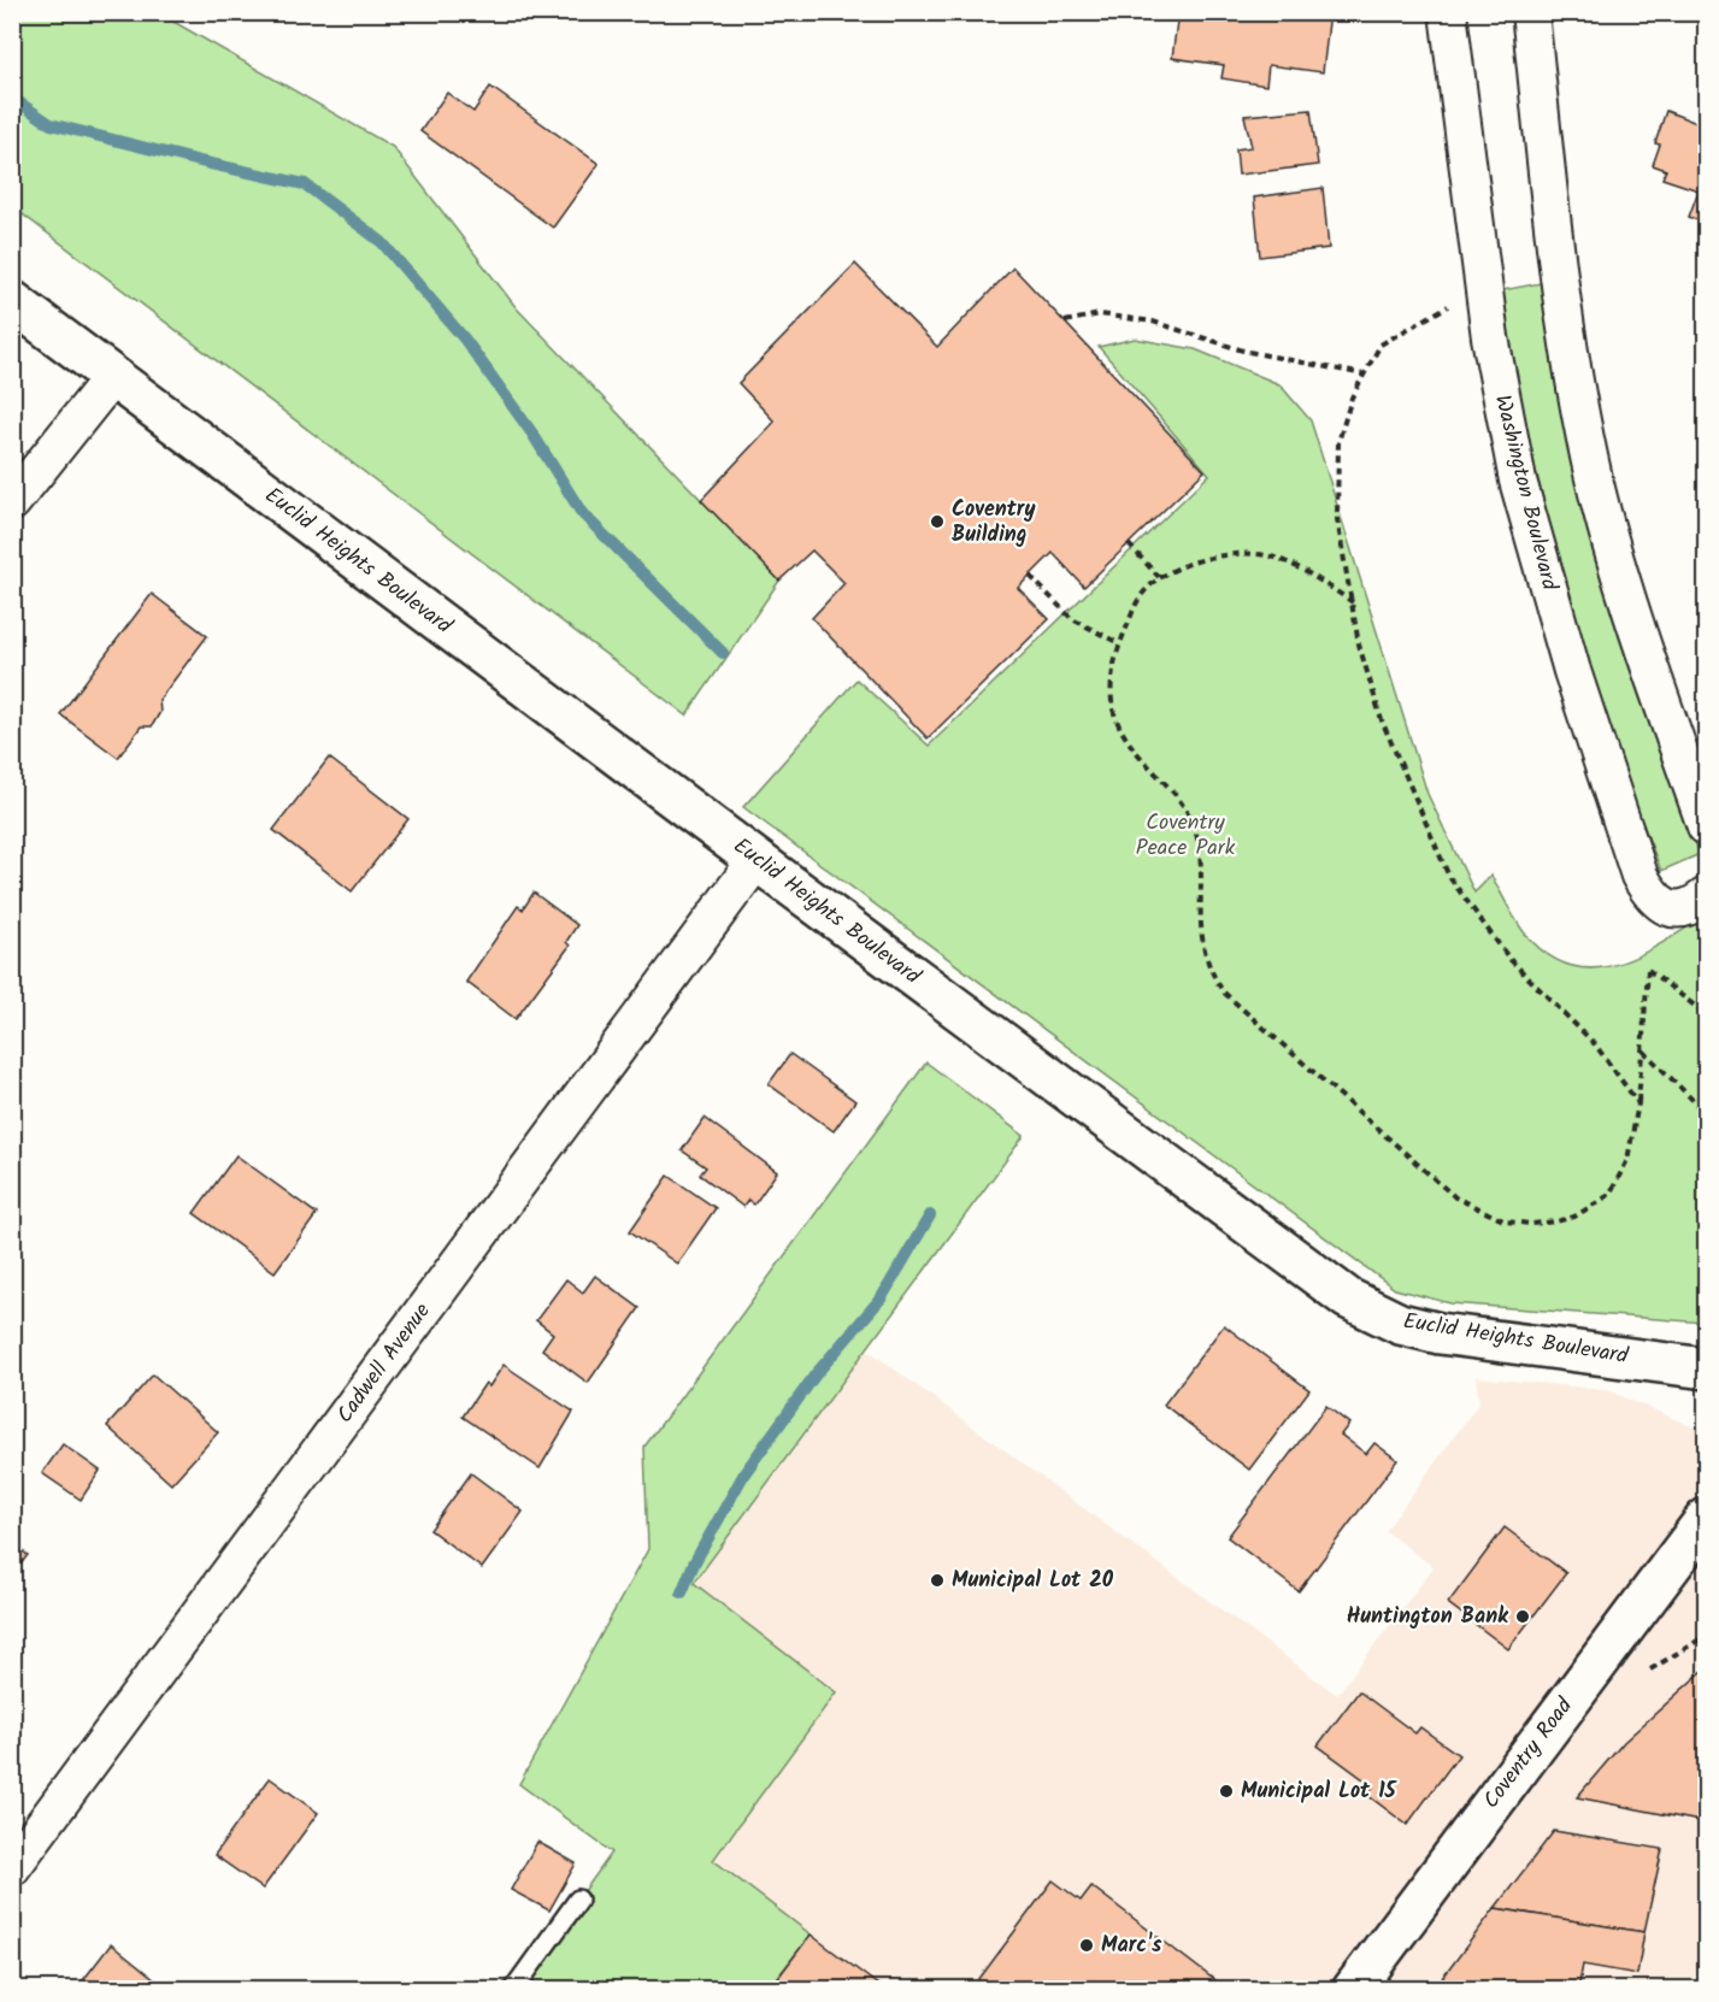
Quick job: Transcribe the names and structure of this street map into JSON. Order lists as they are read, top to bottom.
{
  "streets": {
    "street": [
      "Washington Boulevard",
      "Euclid Heights Boulevard",
      "Cadwell Avenue",
      "Coventry Road"
    ]
  },
  "crossings": [
    ["Euclid Heights Boulevard", "Cadwell Avenue"]
  ],
  "parks": ["Coventry Peace Park"],
  "places": [
    "Coventry Building",
    "Municipal Lot 20",
    "Huntington Bank",
    "Municipal Lot 15",
    "Marc's"
  ]
}
